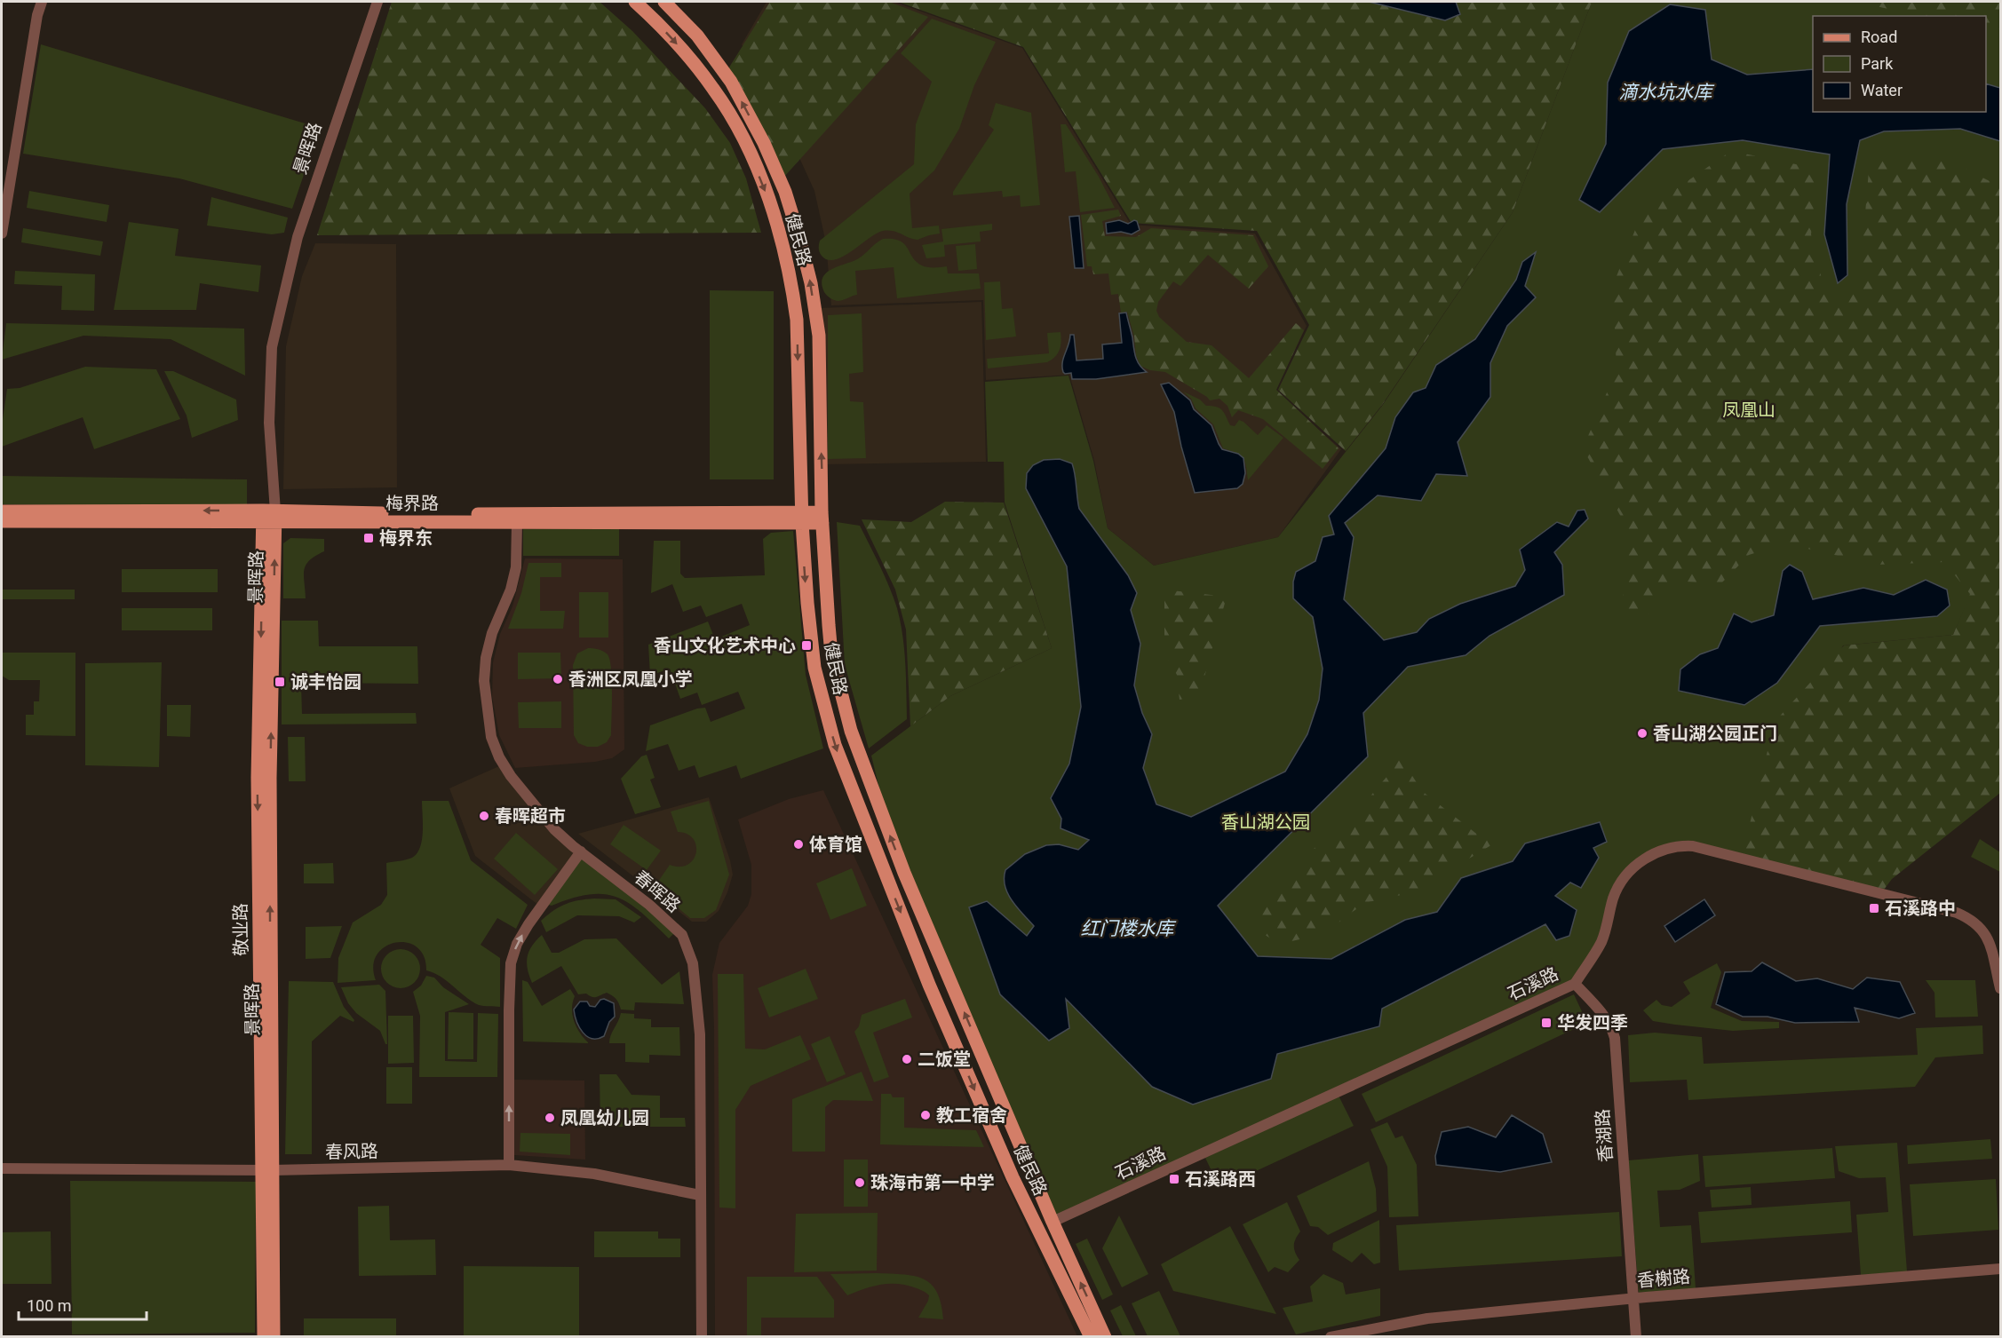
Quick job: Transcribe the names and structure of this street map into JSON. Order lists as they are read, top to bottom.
{
  "streets": {
    "main road": ["健民路", "梅界路", "敬业路"],
    "street": [
      "景晖路",
      "春晖路",
      "石溪路",
      "香湖路",
      "春风路",
      "香榭路"
    ]
  },
  "crossings": [
    ["景晖路", "梅界路"],
    ["景晖路", "敬业路"],
    ["健民路", "梅界路"],
    ["健民路", "石溪路"],
    ["梅界路", "春晖路"],
    ["梅界路", "敬业路"],
    ["春晖路", "春风路"],
    ["敬业路", "春风路"],
    ["石溪路", "香湖路"],
    ["香湖路", "香榭路"]
  ],
  "water": ["滴水坑水库", "红门楼水库"],
  "parks": ["凤凰山", "香山湖公园"],
  "places": {
    "transit": [
      "梅界东",
      "香山文化艺术中心",
      "诚丰怡园",
      "石溪路中",
      "华发四季",
      "石溪路西"
    ],
    "other": [
      "香洲区凤凰小学",
      "香山湖公园正门",
      "春晖超市",
      "体育馆",
      "二饭堂",
      "教工宿舍",
      "凤凰幼儿园",
      "珠海市第一中学"
    ]
  },
  "legend": ["Road", "Park", "Water"],
  "scale_bar": "100 m"
}
